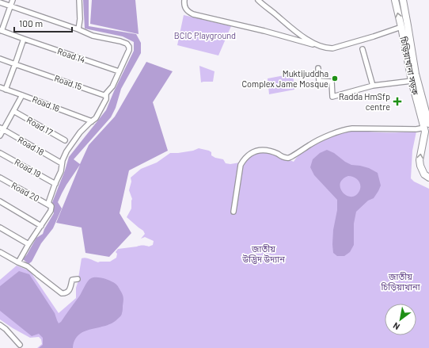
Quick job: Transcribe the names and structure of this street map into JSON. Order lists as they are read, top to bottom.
{
  "streets": {
    "main road": ["চিড়িয়াখানা সড়ক"],
    "street": [
      "Road 14",
      "Road 15",
      "Road 16",
      "Road 17",
      "Road 18",
      "Road 19",
      "Road 20"
    ]
  },
  "parks": ["BCIC Playground", "জাতীয় উদ্ভিদ উদ্যান", "জাতীয় চিড়িয়াখানা"],
  "places": {
    "other": ["Muktijuddha Complex Jame Mosque"],
    "health": ["Radda HmSfp centre"]
  },
  "scale_bar": "100 m",
  "north": "bottom left"
}
